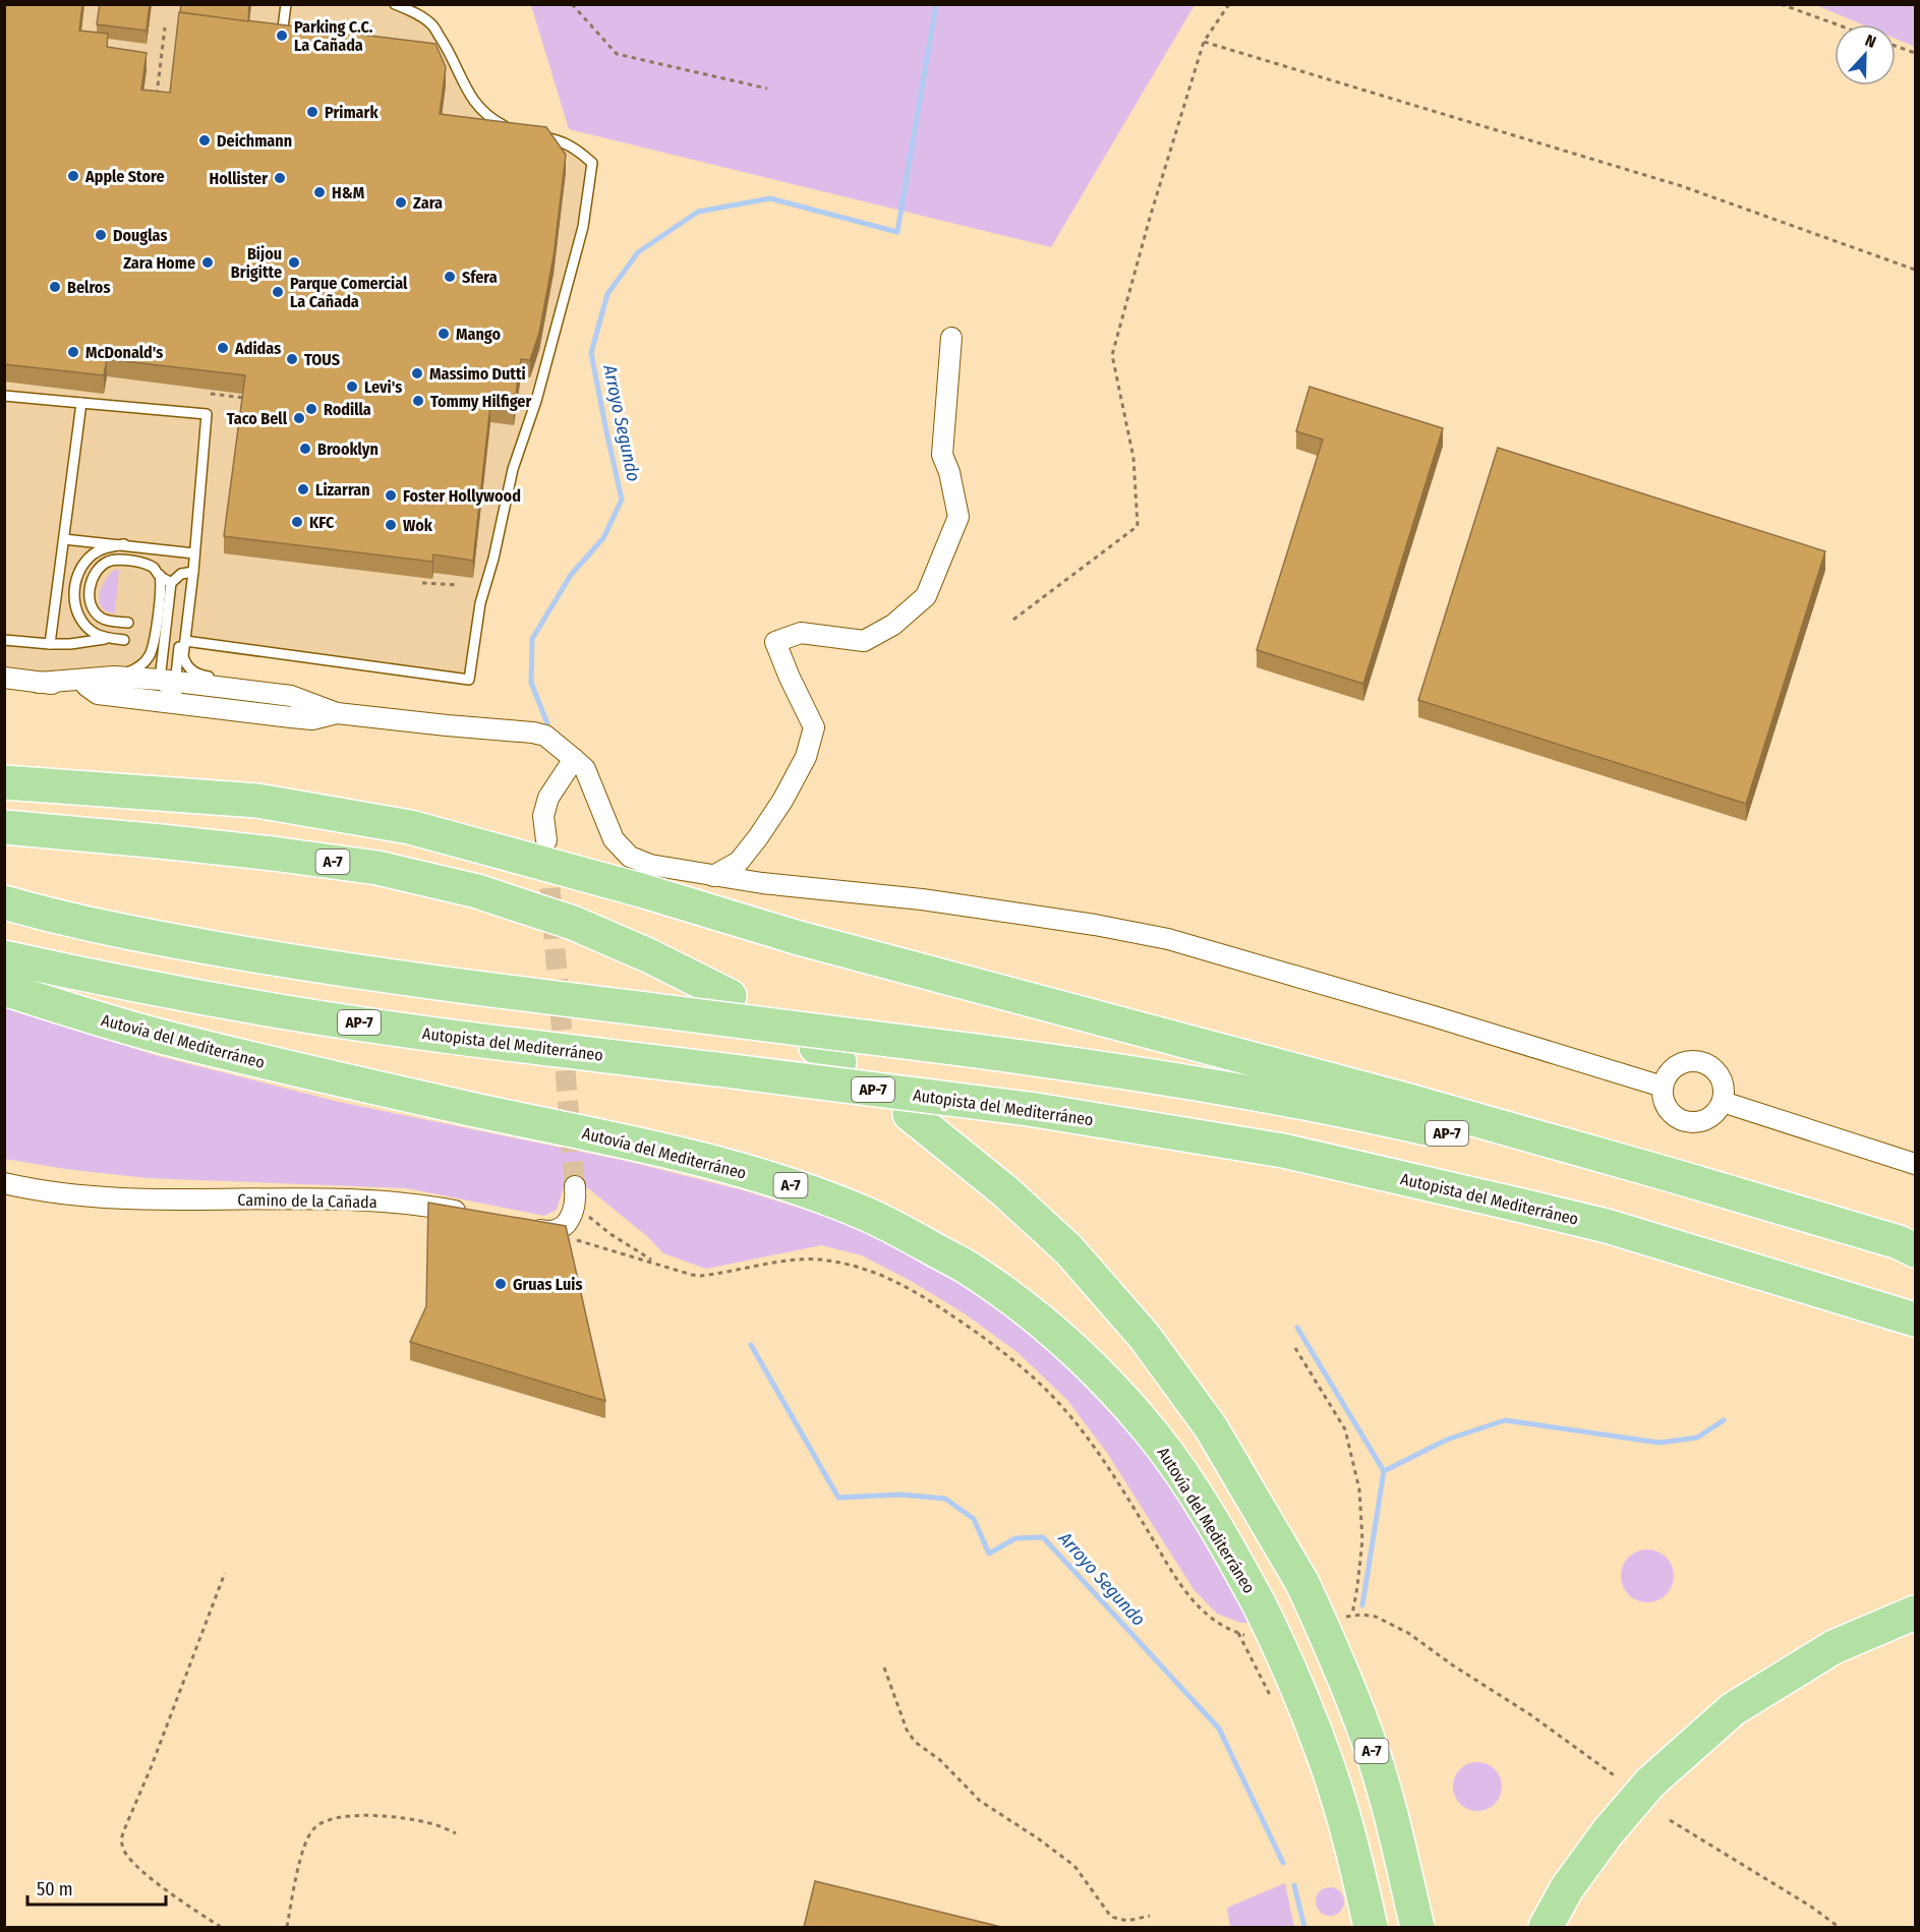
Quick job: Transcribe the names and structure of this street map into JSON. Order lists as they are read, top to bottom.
{
  "streets": {
    "highway": [
      "A-7",
      "AP-7",
      "Autovía del Mediterráneo",
      "Autopista del Mediterráneo"
    ],
    "street": ["Camino de la Cañada"]
  },
  "water": ["Arroyo Segundo"],
  "places": [
    "Parking C.C. La Cañada",
    "Primark",
    "Deichmann",
    "Apple Store",
    "Hollister",
    "H&M",
    "Zara",
    "Douglas",
    "Zara Home",
    "Bijou Brigitte",
    "Sfera",
    "Belros",
    "Parque Comercial La Cañada",
    "Mango",
    "Adidas",
    "McDonald's",
    "TOUS",
    "Massimo Dutti",
    "Levi's",
    "Tommy Hilfiger",
    "Rodilla",
    "Taco Bell",
    "Brooklyn",
    "Lizarran",
    "Foster Hollywood",
    "KFC",
    "Wok",
    "Gruas Luis"
  ],
  "scale_bar": "50 m",
  "north": "top"
}
